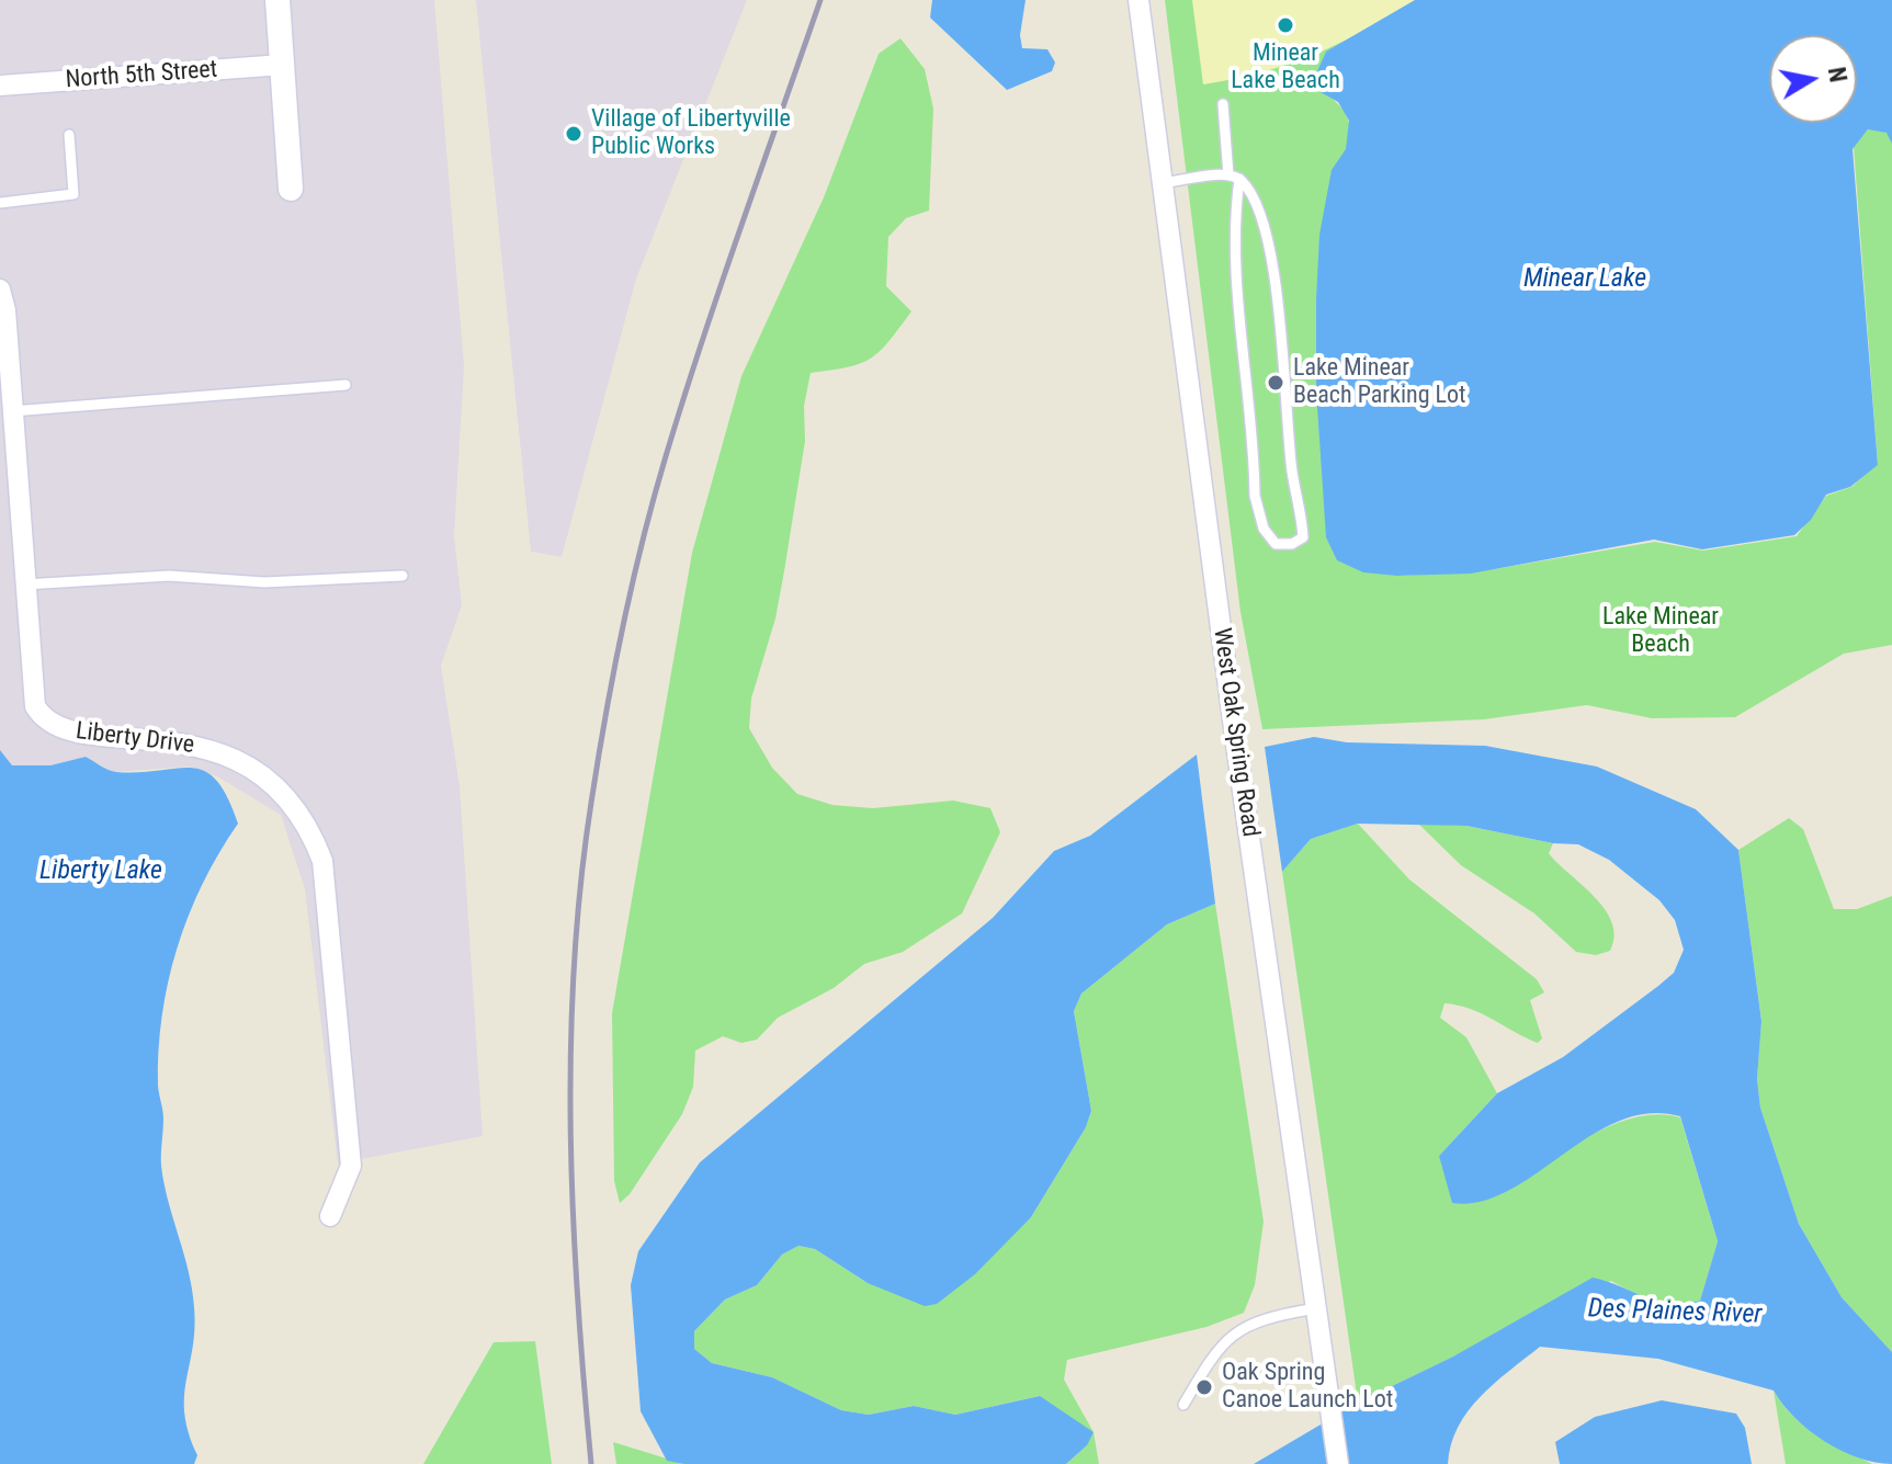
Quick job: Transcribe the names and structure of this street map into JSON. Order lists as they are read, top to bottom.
{
  "streets": {
    "street": ["North 5th Street", "West Oak Spring Road", "Liberty Drive"]
  },
  "water": ["Minear Lake", "Liberty Lake", "Des Plaines River"],
  "parks": ["Lake Minear Beach"],
  "places": [
    "Minear Lake Beach",
    "Village of Libertyville Public Works",
    "Lake Minear Beach Parking Lot",
    "Oak Spring Canoe Launch Lot"
  ],
  "north": "right"
}
